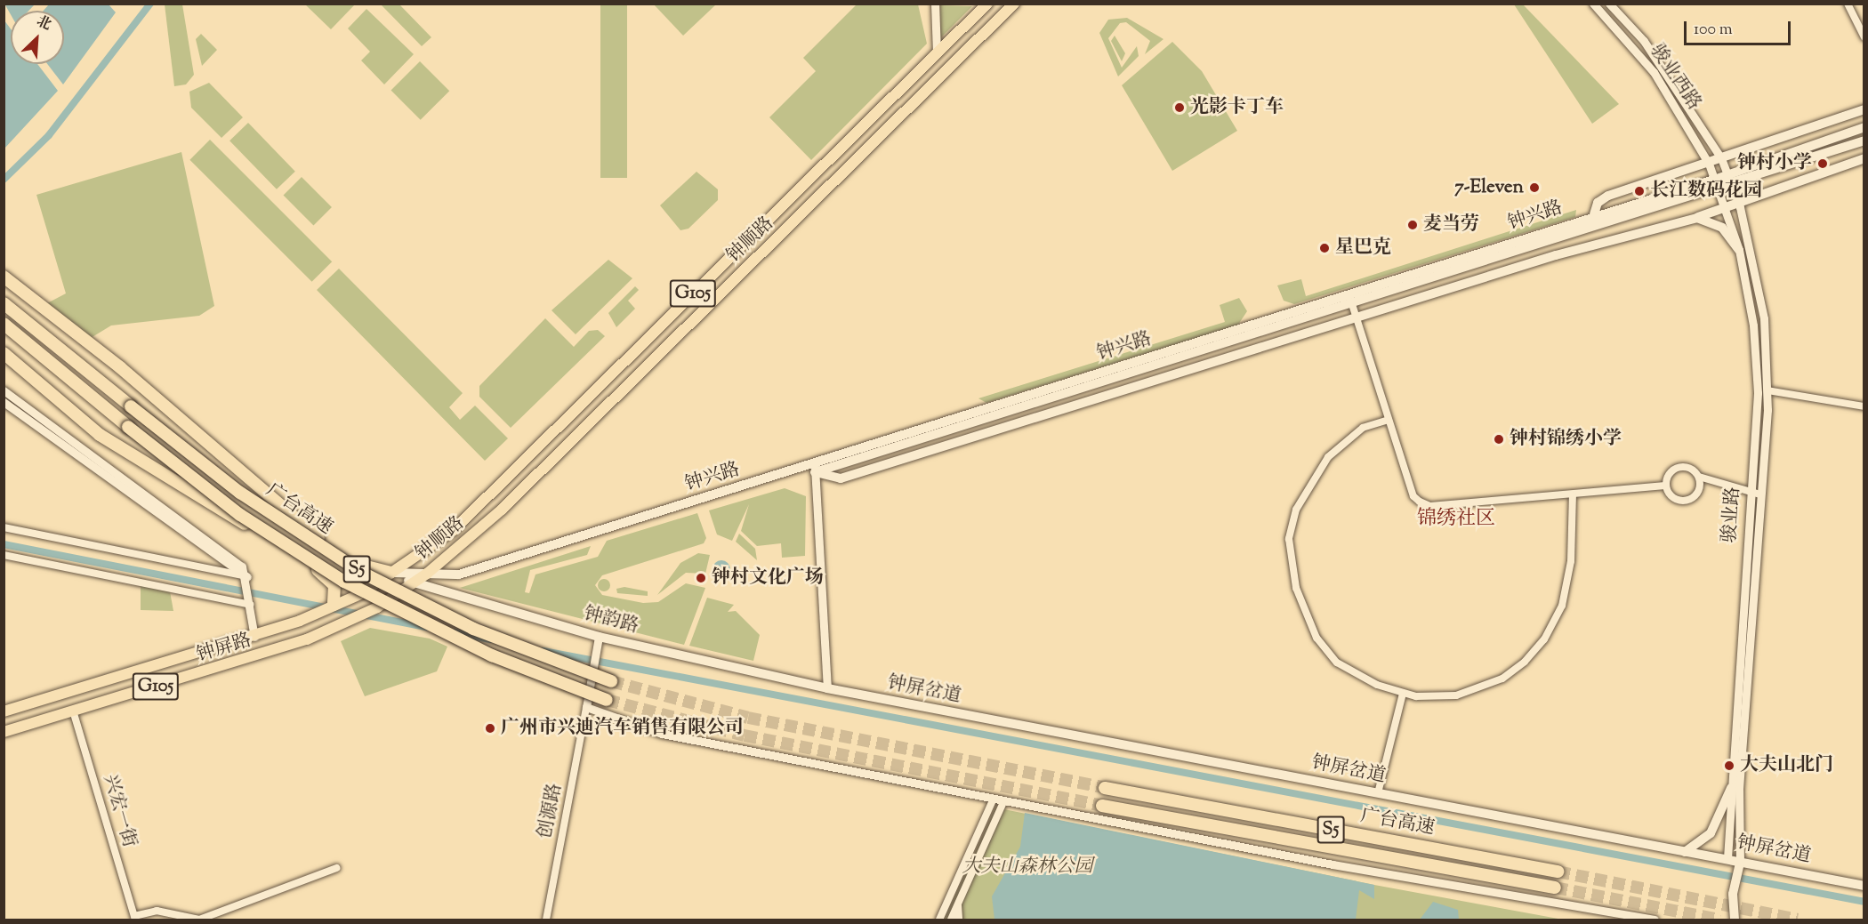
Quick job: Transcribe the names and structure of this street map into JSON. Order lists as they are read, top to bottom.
{
  "streets": {
    "highway": [
      "钟顺路",
      "G105",
      "广台高速",
      "S5",
      "钟屏路"
    ],
    "main road": ["钟兴路", "钟韵路", "钟屏岔道"],
    "street": [
      "骏业西路",
      "骏业路",
      "兴宏一街",
      "创源路"
    ]
  },
  "crossings": [
    ["骏业西路", "钟兴路"],
    ["骏业西路", "骏业路"],
    ["钟兴路", "钟顺路"],
    ["钟兴路", "骏业路"],
    ["钟兴路", "钟韵路"],
    ["钟兴路", "钟屏路"],
    ["钟顺路", "钟韵路"],
    ["钟顺路", "钟屏路"],
    ["骏业路", "钟屏岔道"],
    ["钟韵路", "钟屏路"],
    ["钟韵路", "钟屏岔道"],
    ["钟屏路", "兴宏一街"]
  ],
  "districts": ["锦绣社区"],
  "parks": ["大夫山森林公园"],
  "places": [
    "光影卡丁车",
    "钟村小学",
    "7-Eleven",
    "长江数码花园",
    "麦当劳",
    "星巴克",
    "钟村锦绣小学",
    "钟村文化广场",
    "广州市兴迪汽车销售有限公司",
    "大夫山北门"
  ],
  "scale_bar": "100 m",
  "north": "top right"
}
